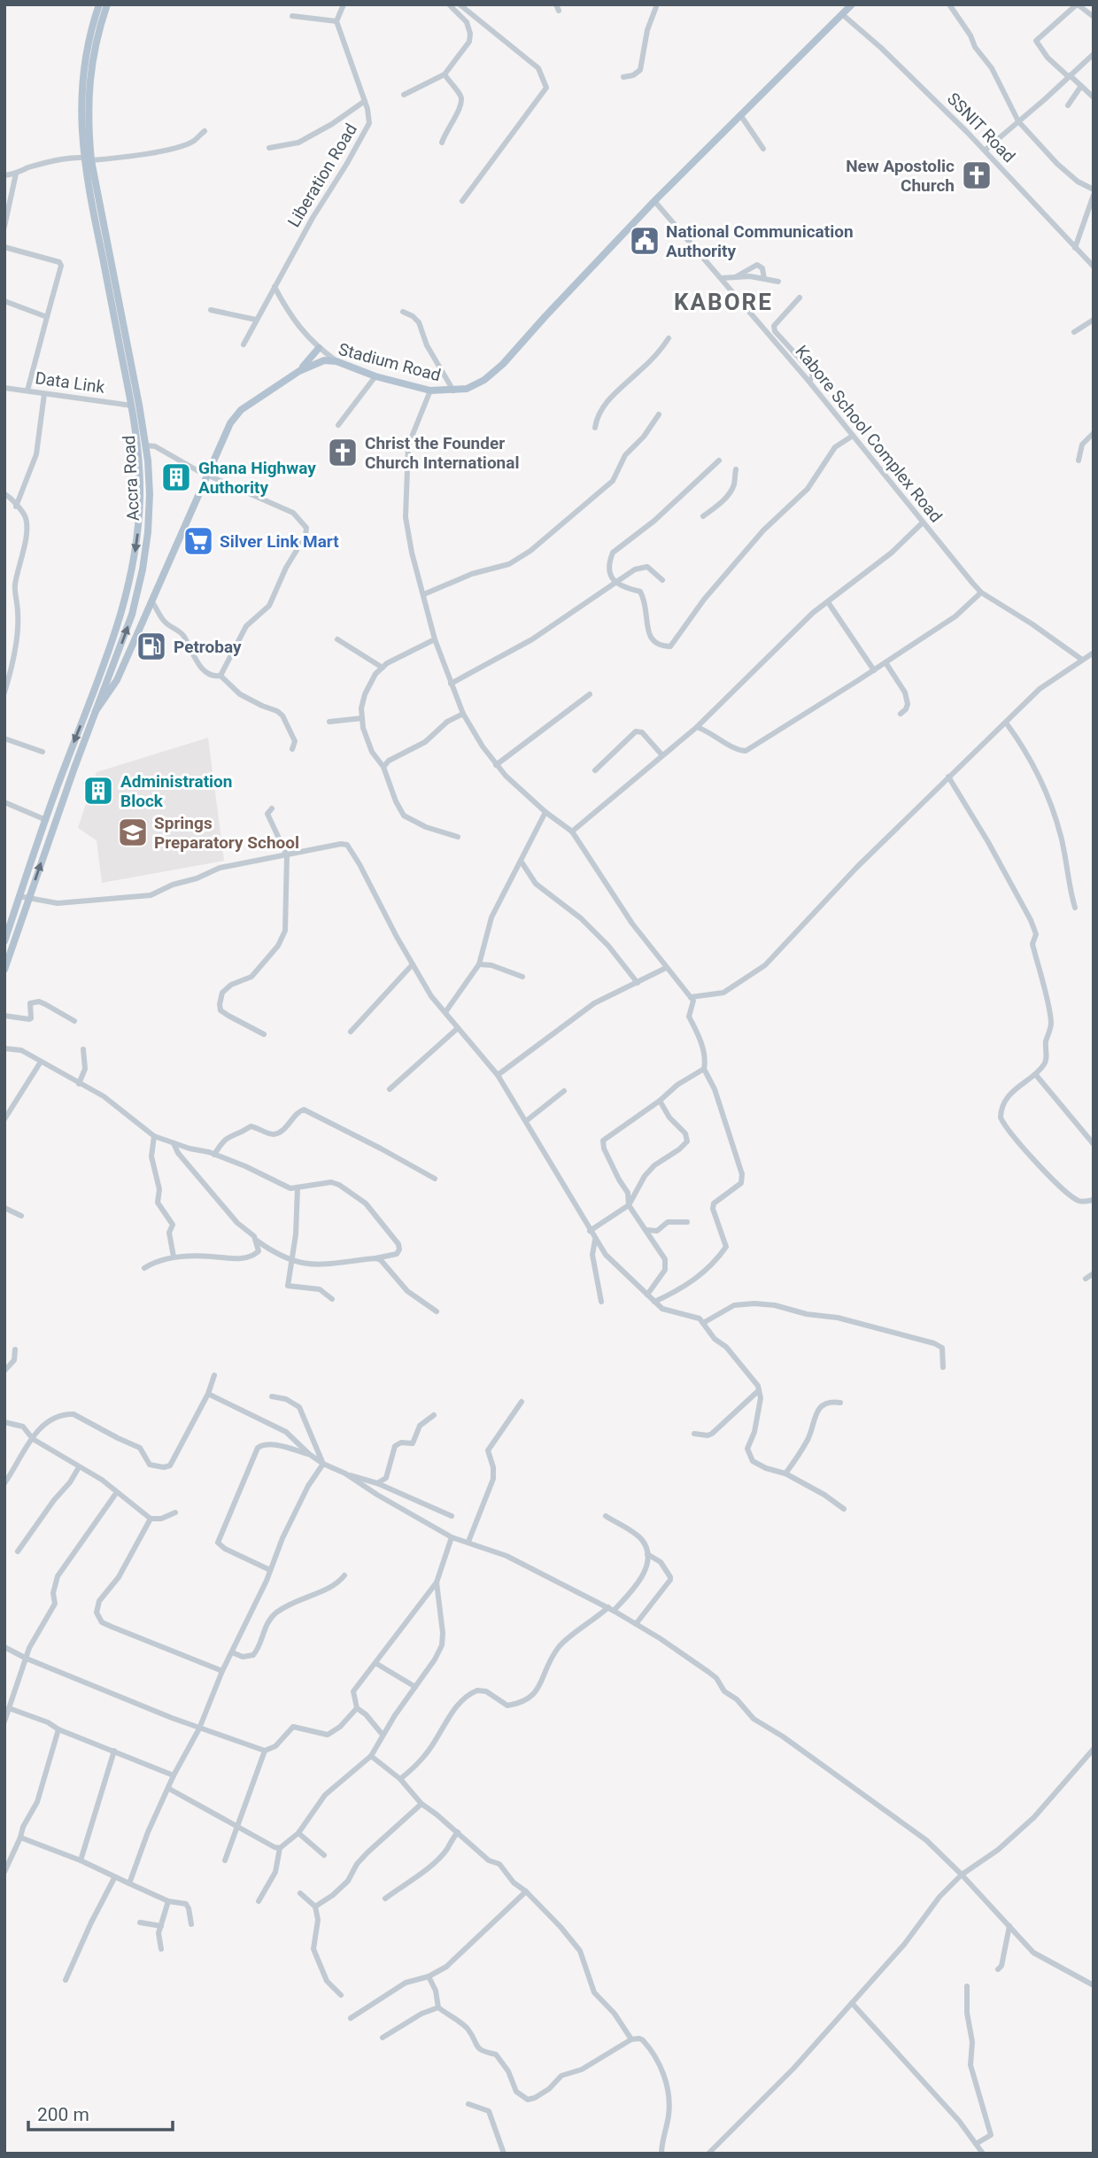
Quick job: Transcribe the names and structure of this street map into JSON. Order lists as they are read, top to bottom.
{
  "streets": {
    "main road": ["Stadium Road", "Accra Road"],
    "street": [
      "SSNIT Road",
      "Liberation Road",
      "Data Link",
      "Kabore School Complex Road"
    ]
  },
  "crossings": [
    ["SSNIT Road", "Stadium Road"],
    ["Stadium Road", "Kabore School Complex Road"],
    ["Stadium Road", "Accra Road"],
    ["Data Link", "Accra Road"]
  ],
  "districts": ["KABORE"],
  "places": {
    "church": ["New Apostolic Church", "Christ the Founder Church International"],
    "public building": ["National Communication Authority"],
    "building": ["Ghana Highway Authority", "Administration Block"],
    "supermarket": ["Silver Link Mart"],
    "fuel station": ["Petrobay"],
    "school or university": ["Springs Preparatory School"]
  },
  "scale_bar": "200 m"
}
